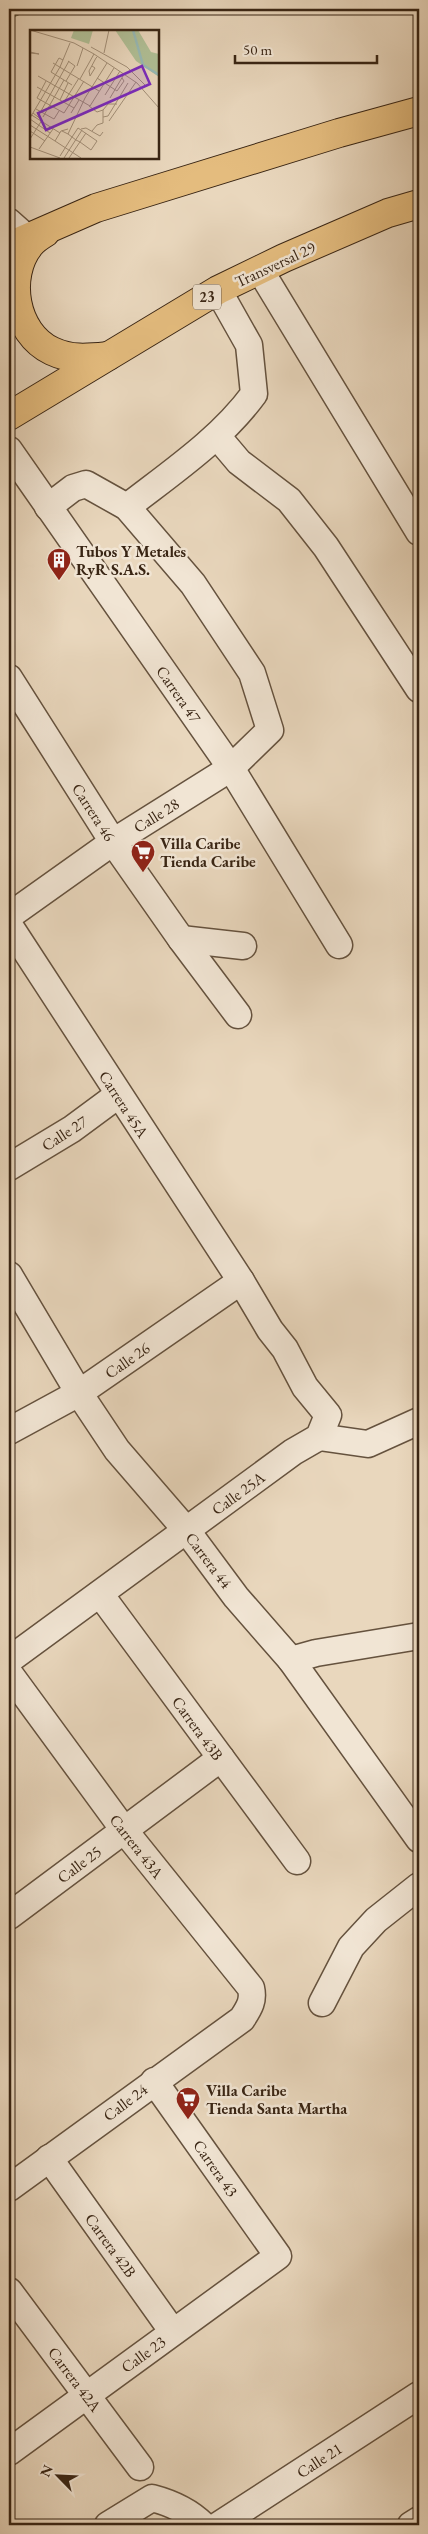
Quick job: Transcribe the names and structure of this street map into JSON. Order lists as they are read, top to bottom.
{
  "streets": {
    "highway": ["Transversal 29", "23"],
    "street": [
      "Carrera 47",
      "Carrera 46",
      "Calle 28",
      "Carrera 45A",
      "Calle 27",
      "Calle 26",
      "Calle 25A",
      "Carrera 44",
      "Carrera 43B",
      "Carrera 43A",
      "Calle 25",
      "Calle 24",
      "Carrera 43",
      "Carrera 42B",
      "Calle 23",
      "Carrera 42A",
      "Calle 21"
    ]
  },
  "crossings": [
    ["Carrera 47", "Calle 28"],
    ["Carrera 46", "Calle 28"],
    ["Carrera 45A", "Calle 27"],
    ["Carrera 45A", "Calle 26"],
    ["Calle 26", "Carrera 44"],
    ["Calle 25A", "Carrera 44"],
    ["Calle 25A", "Carrera 43B"],
    ["Carrera 43B", "Calle 25"],
    ["Carrera 43A", "Calle 25"],
    ["Carrera 43A", "Calle 24"],
    ["Calle 24", "Carrera 43"],
    ["Calle 24", "Carrera 42B"],
    ["Carrera 43", "Calle 23"],
    ["Carrera 42B", "Calle 23"],
    ["Calle 23", "Carrera 42A"]
  ],
  "places": {
    "building": ["Tubos Y Metales RyR S.A.S."],
    "supermarket": ["Villa Caribe Tienda Caribe", "Villa Caribe Tienda Santa Martha"]
  },
  "scale_bar": "50 m",
  "north": "top left"
}
